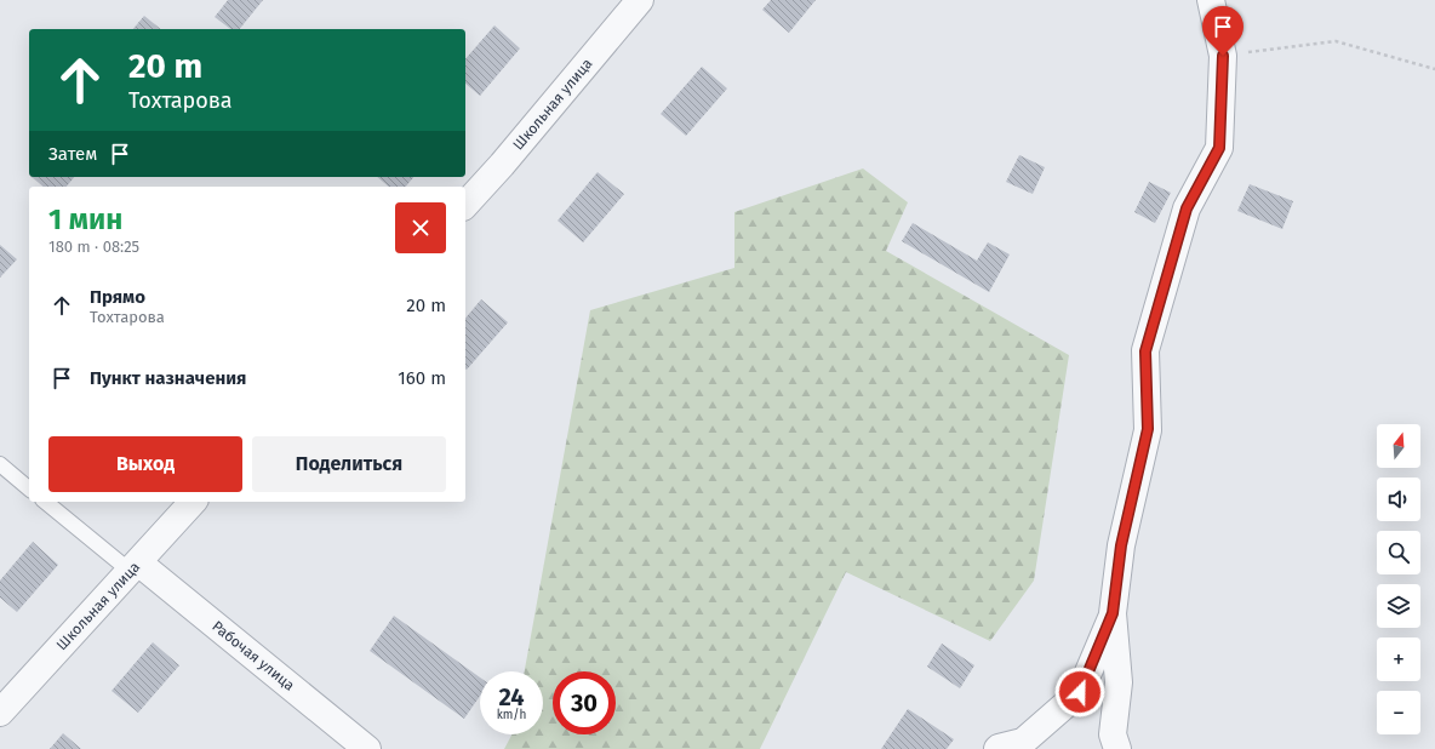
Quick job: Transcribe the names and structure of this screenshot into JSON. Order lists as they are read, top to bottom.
{
  "streets": {
    "street": ["Школьная улица", "Рабочая улица"]
  },
  "crossings": [
    ["Школьная улица", "Рабочая улица"]
  ],
  "north": "top",
  "page": {
    "turn": ["20 m", "Тохтарова"],
    "then": "Затем",
    "heading": ["1 мин", "180 m · 08:25"],
    "list": [
      {
        "name": "Прямо",
        "note": "Тохтарова",
        "value": "20 m"
      },
      {
        "name": "Пункт назначения",
        "value": "160 m"
      }
    ],
    "map_buttons": ["+", "−"],
    "buttons": ["Выход", "Поделиться"],
    "speed": "24 km/h",
    "limit": "30"
  }
}
